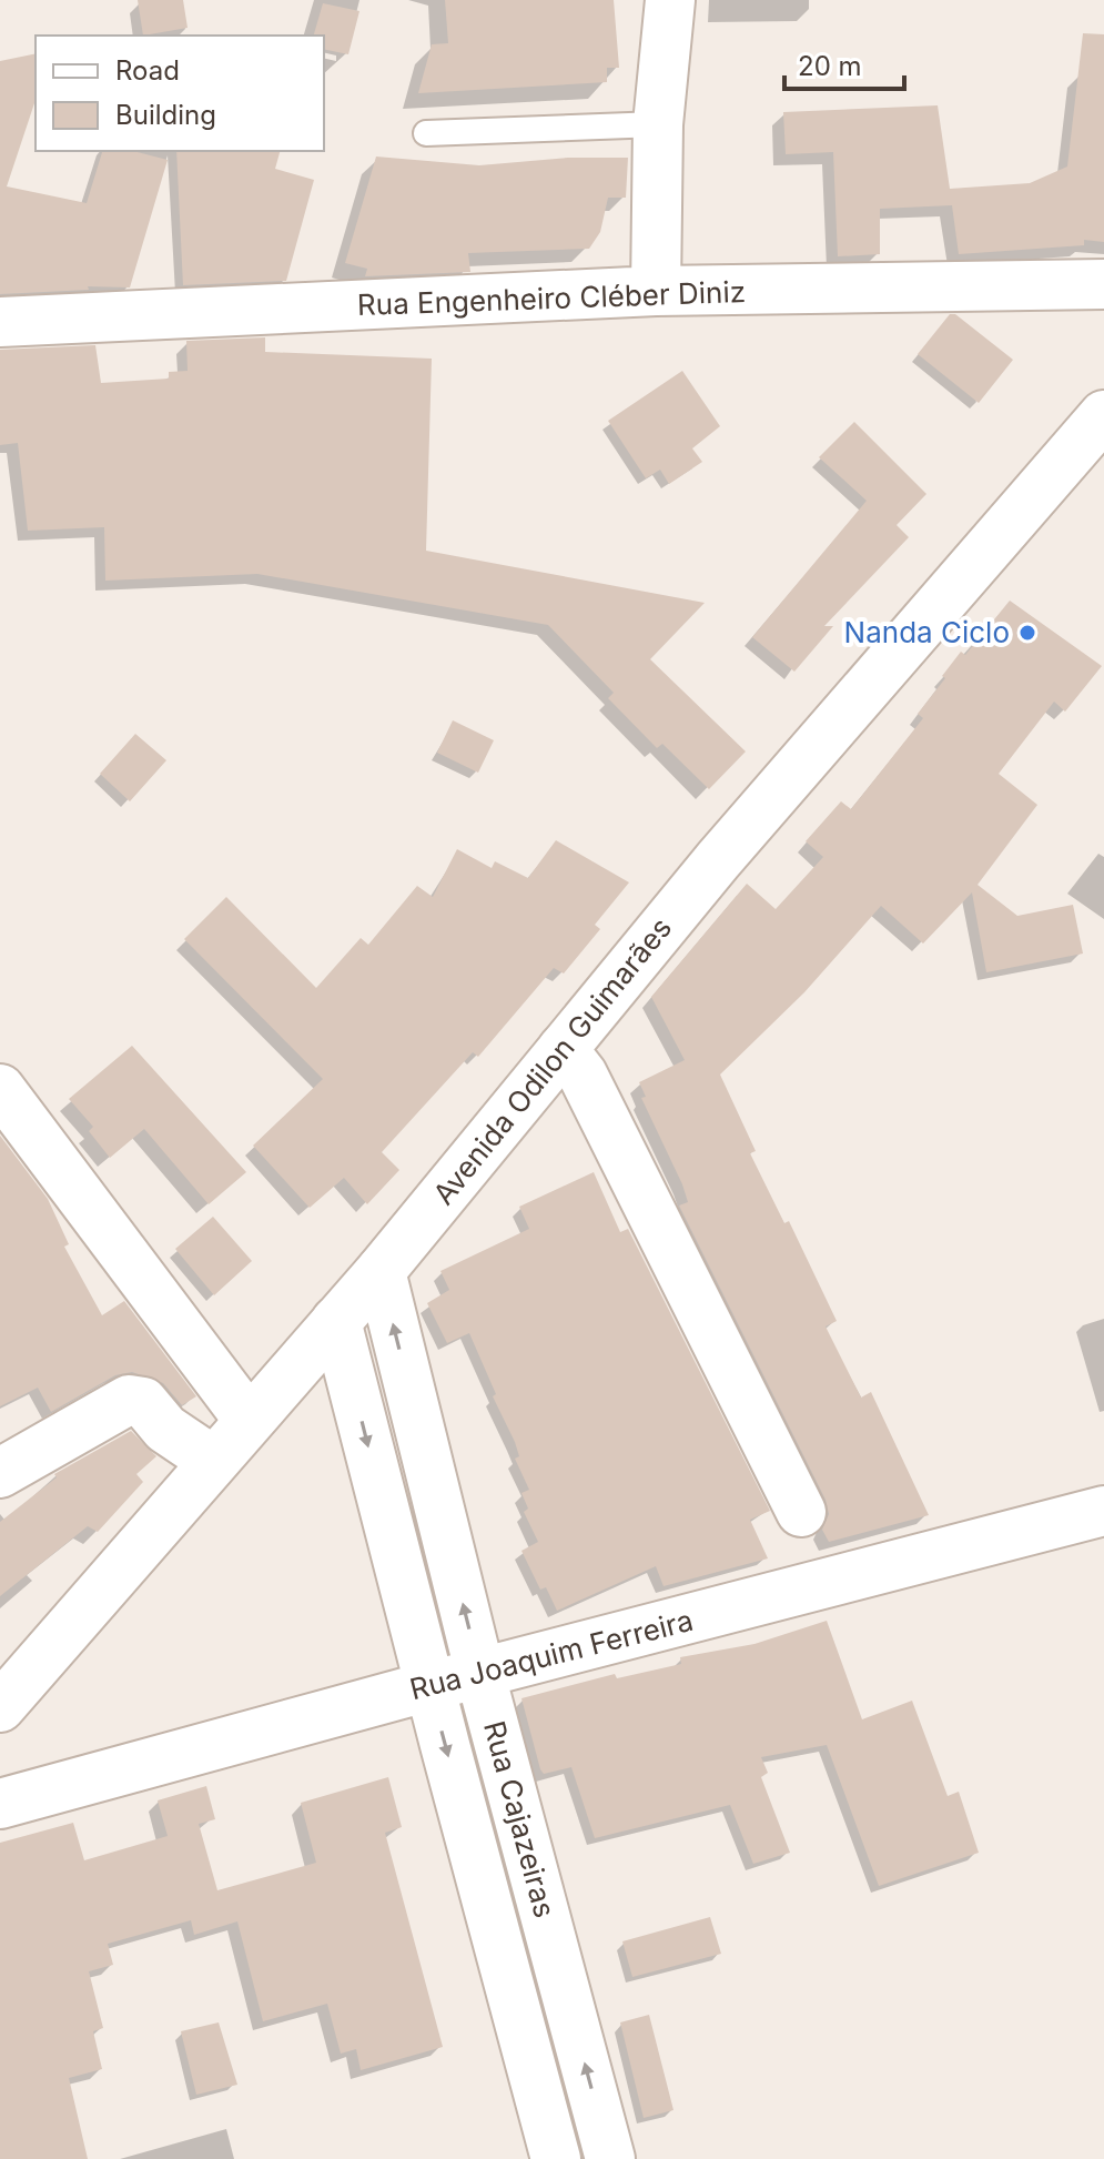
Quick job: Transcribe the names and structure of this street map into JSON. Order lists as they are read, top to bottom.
{
  "streets": {
    "street": [
      "Rua Engenheiro Cléber Diniz",
      "Avenida Odilon Guimarães",
      "Rua Joaquim Ferreira",
      "Rua Cajazeiras"
    ]
  },
  "crossings": [
    ["Avenida Odilon Guimarães", "Rua Cajazeiras"],
    ["Rua Joaquim Ferreira", "Rua Cajazeiras"]
  ],
  "places": ["Nanda Ciclo"],
  "legend": ["Road", "Building"],
  "scale_bar": "20 m"
}
